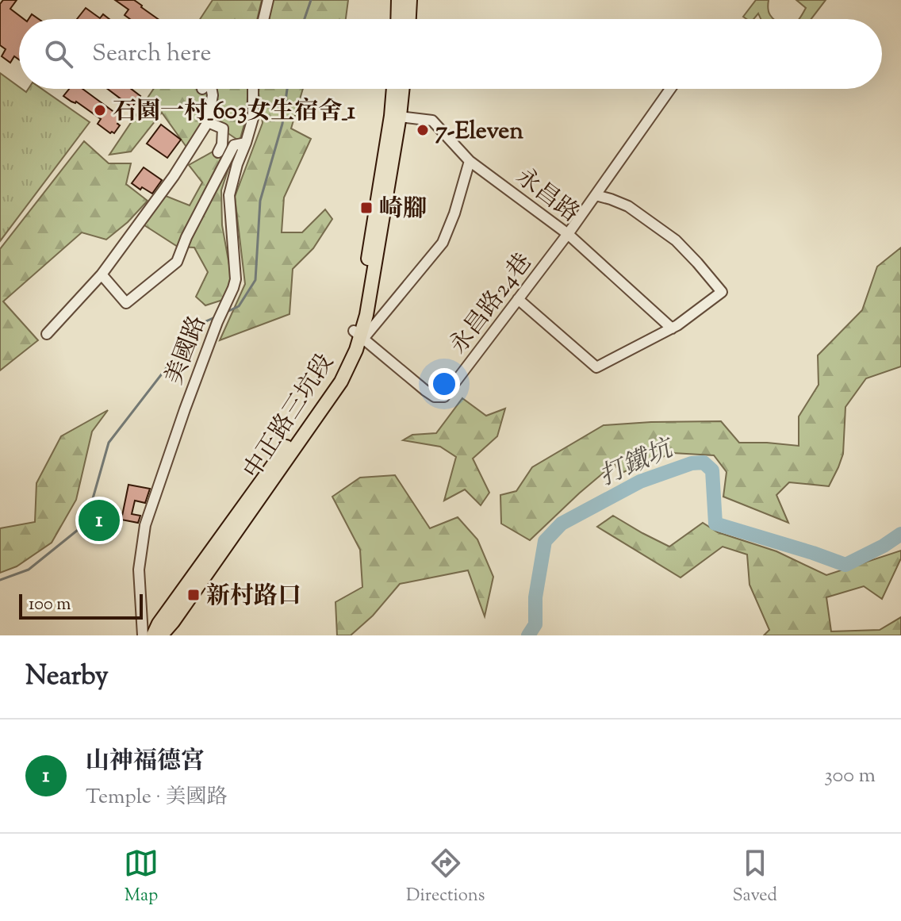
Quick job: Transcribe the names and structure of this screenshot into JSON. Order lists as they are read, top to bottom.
{
  "streets": {
    "main road": ["中正路三坑段"],
    "street": ["永昌路", "永昌路24巷", "美國路"]
  },
  "crossings": [
    ["永昌路", "永昌路24巷"],
    ["永昌路", "中正路三坑段"],
    ["永昌路24巷", "中正路三坑段"]
  ],
  "water": ["打鐵坑"],
  "places": {
    "other": ["石園一村_603女生宿舍_1", "7-Eleven"],
    "transit": ["崎腳", "新村路口"]
  },
  "scale_bar": "100 m",
  "page": {
    "search": "Search here",
    "pins": "1",
    "scale": "100 m",
    "heading": "Nearby",
    "list": [
      {
        "mark": "1",
        "name": "山神福德宮",
        "note": "Temple · 美國路",
        "value": "300 m"
      }
    ],
    "nav": ["Map", "Directions", "Saved"]
  }
}
